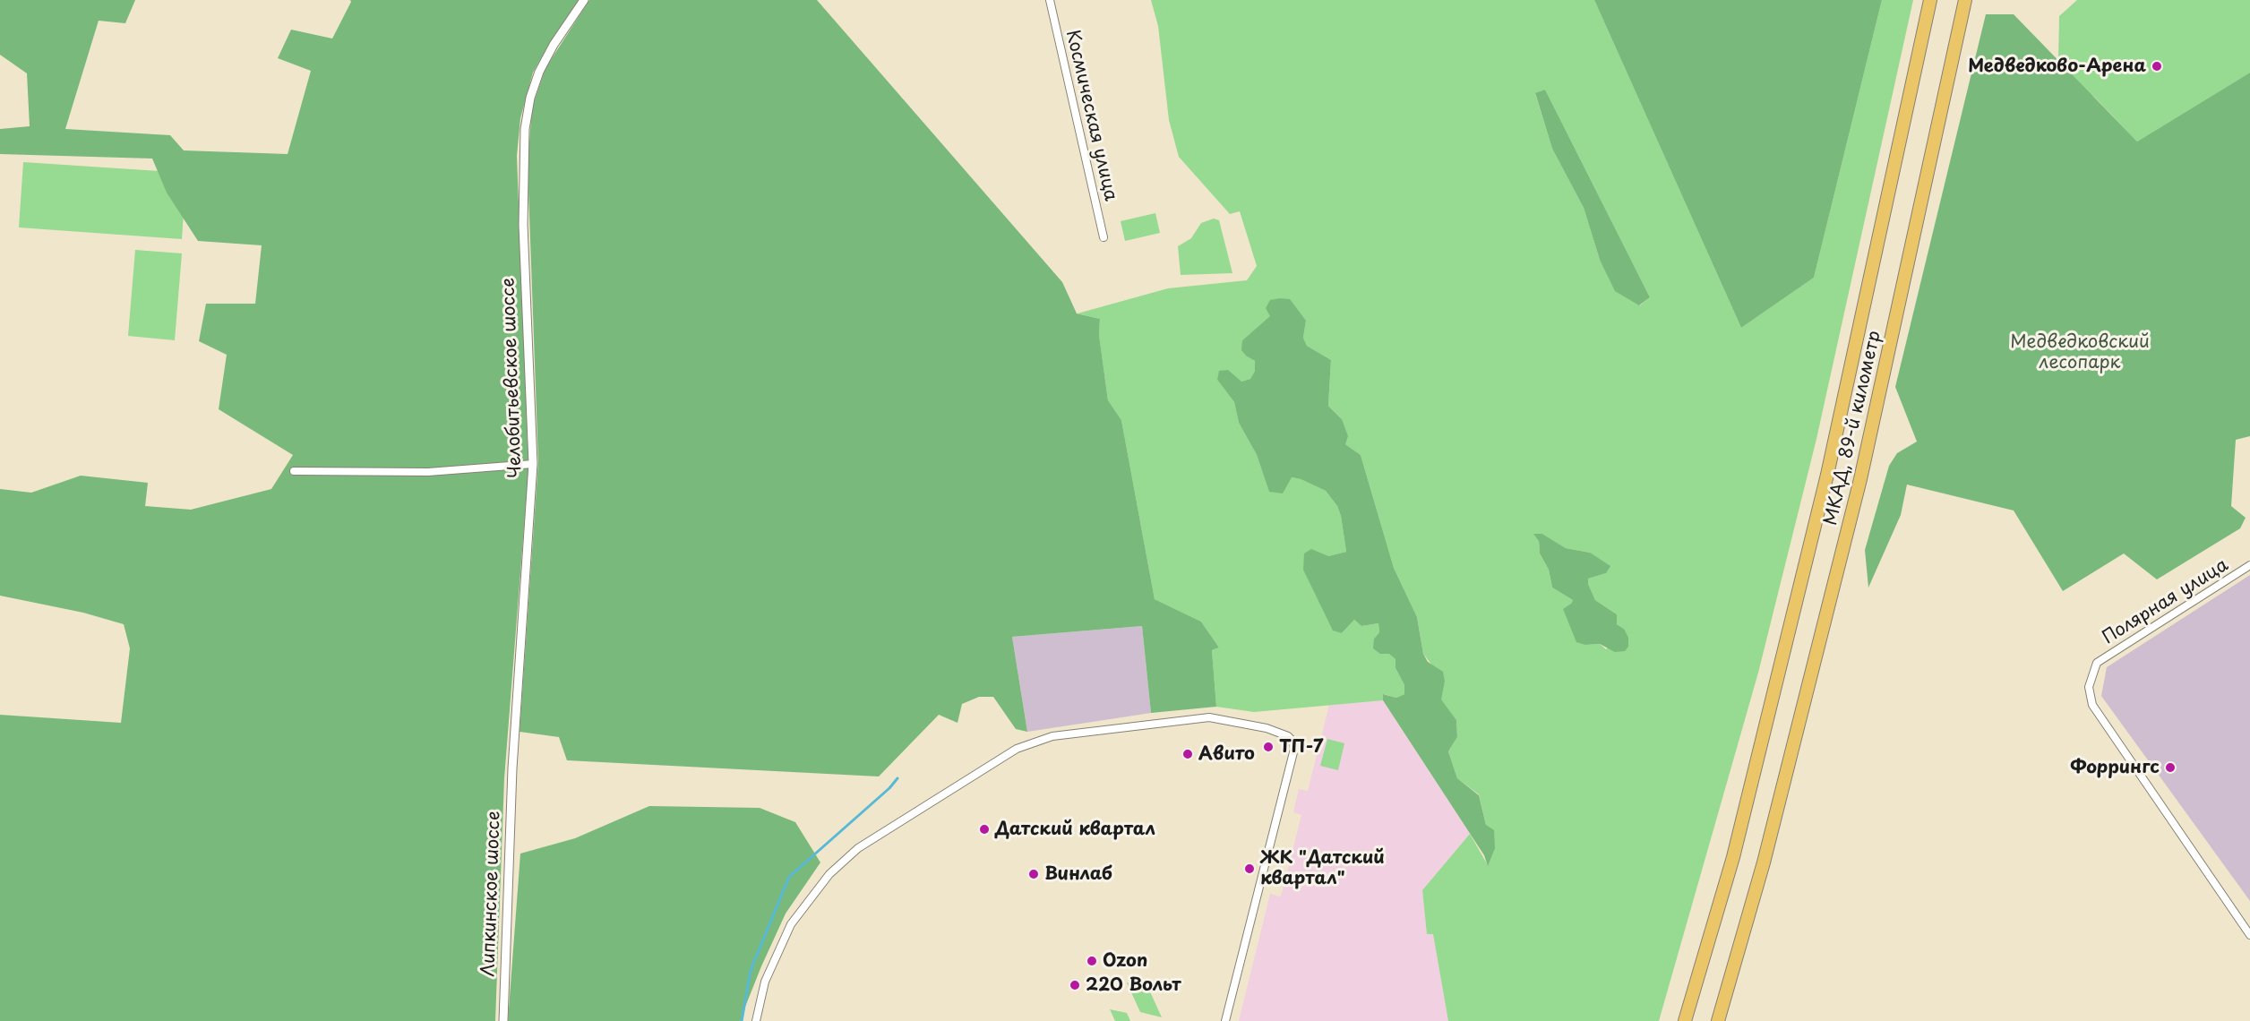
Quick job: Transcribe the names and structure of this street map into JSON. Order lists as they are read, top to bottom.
{
  "streets": {
    "highway": ["МКАД, 89-й километр"],
    "street": [
      "Космическая улица",
      "Челобитьевское шоссе",
      "Полярная улица",
      "Липкинское шоссе"
    ]
  },
  "crossings": [
    ["Челобитьевское шоссе", "Липкинское шоссе"]
  ],
  "parks": ["Медведковский лесопарк"],
  "places": [
    "Медведково-Арена",
    "ТП-7",
    "Авито",
    "Форрингс",
    "Датский квартал",
    "ЖК \"Датский квартал\"",
    "Винлаб",
    "Ozon",
    "220 Вольт"
  ]
}
